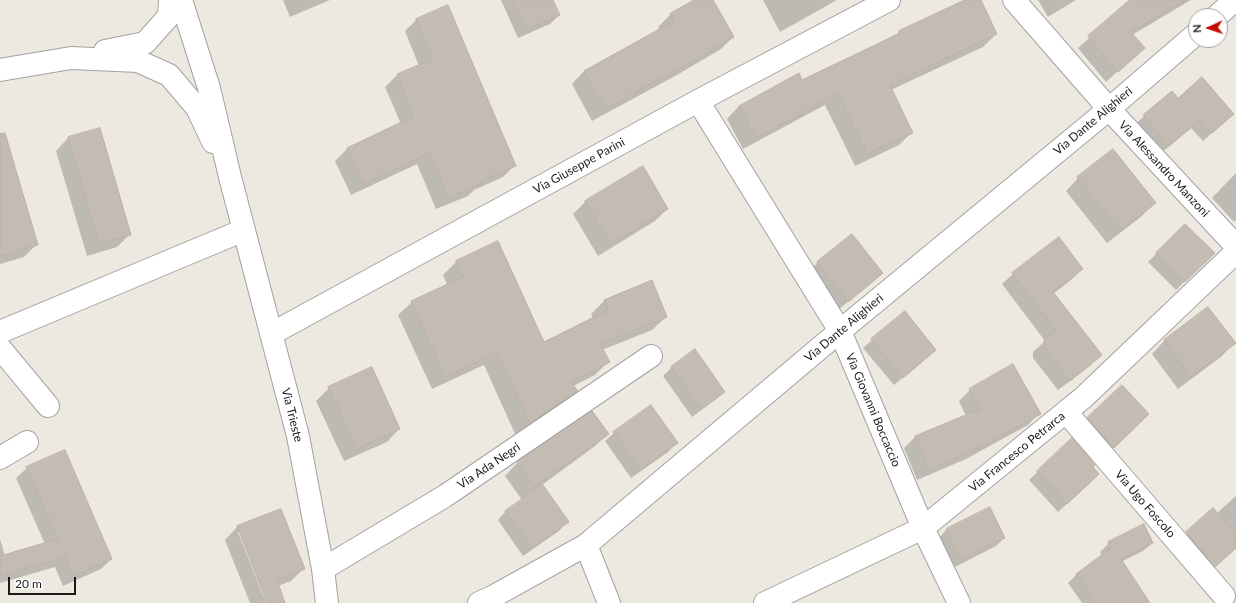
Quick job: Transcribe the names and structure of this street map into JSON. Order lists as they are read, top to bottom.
{
  "streets": {
    "street": [
      "Via Dante Alighieri",
      "Via Giuseppe Parini",
      "Via Alessandro Manzoni",
      "Via Giovanni Boccaccio",
      "Via Trieste",
      "Via Francesco Petrarca",
      "Via Ada Negri",
      "Via Ugo Foscolo"
    ]
  },
  "crossings": [
    ["Via Dante Alighieri", "Via Alessandro Manzoni"],
    ["Via Dante Alighieri", "Via Giovanni Boccaccio"],
    ["Via Giuseppe Parini", "Via Giovanni Boccaccio"],
    ["Via Giuseppe Parini", "Via Trieste"],
    ["Via Giovanni Boccaccio", "Via Francesco Petrarca"],
    ["Via Trieste", "Via Ada Negri"],
    ["Via Francesco Petrarca", "Via Ugo Foscolo"]
  ],
  "scale_bar": "20 m",
  "north": "left"
}
